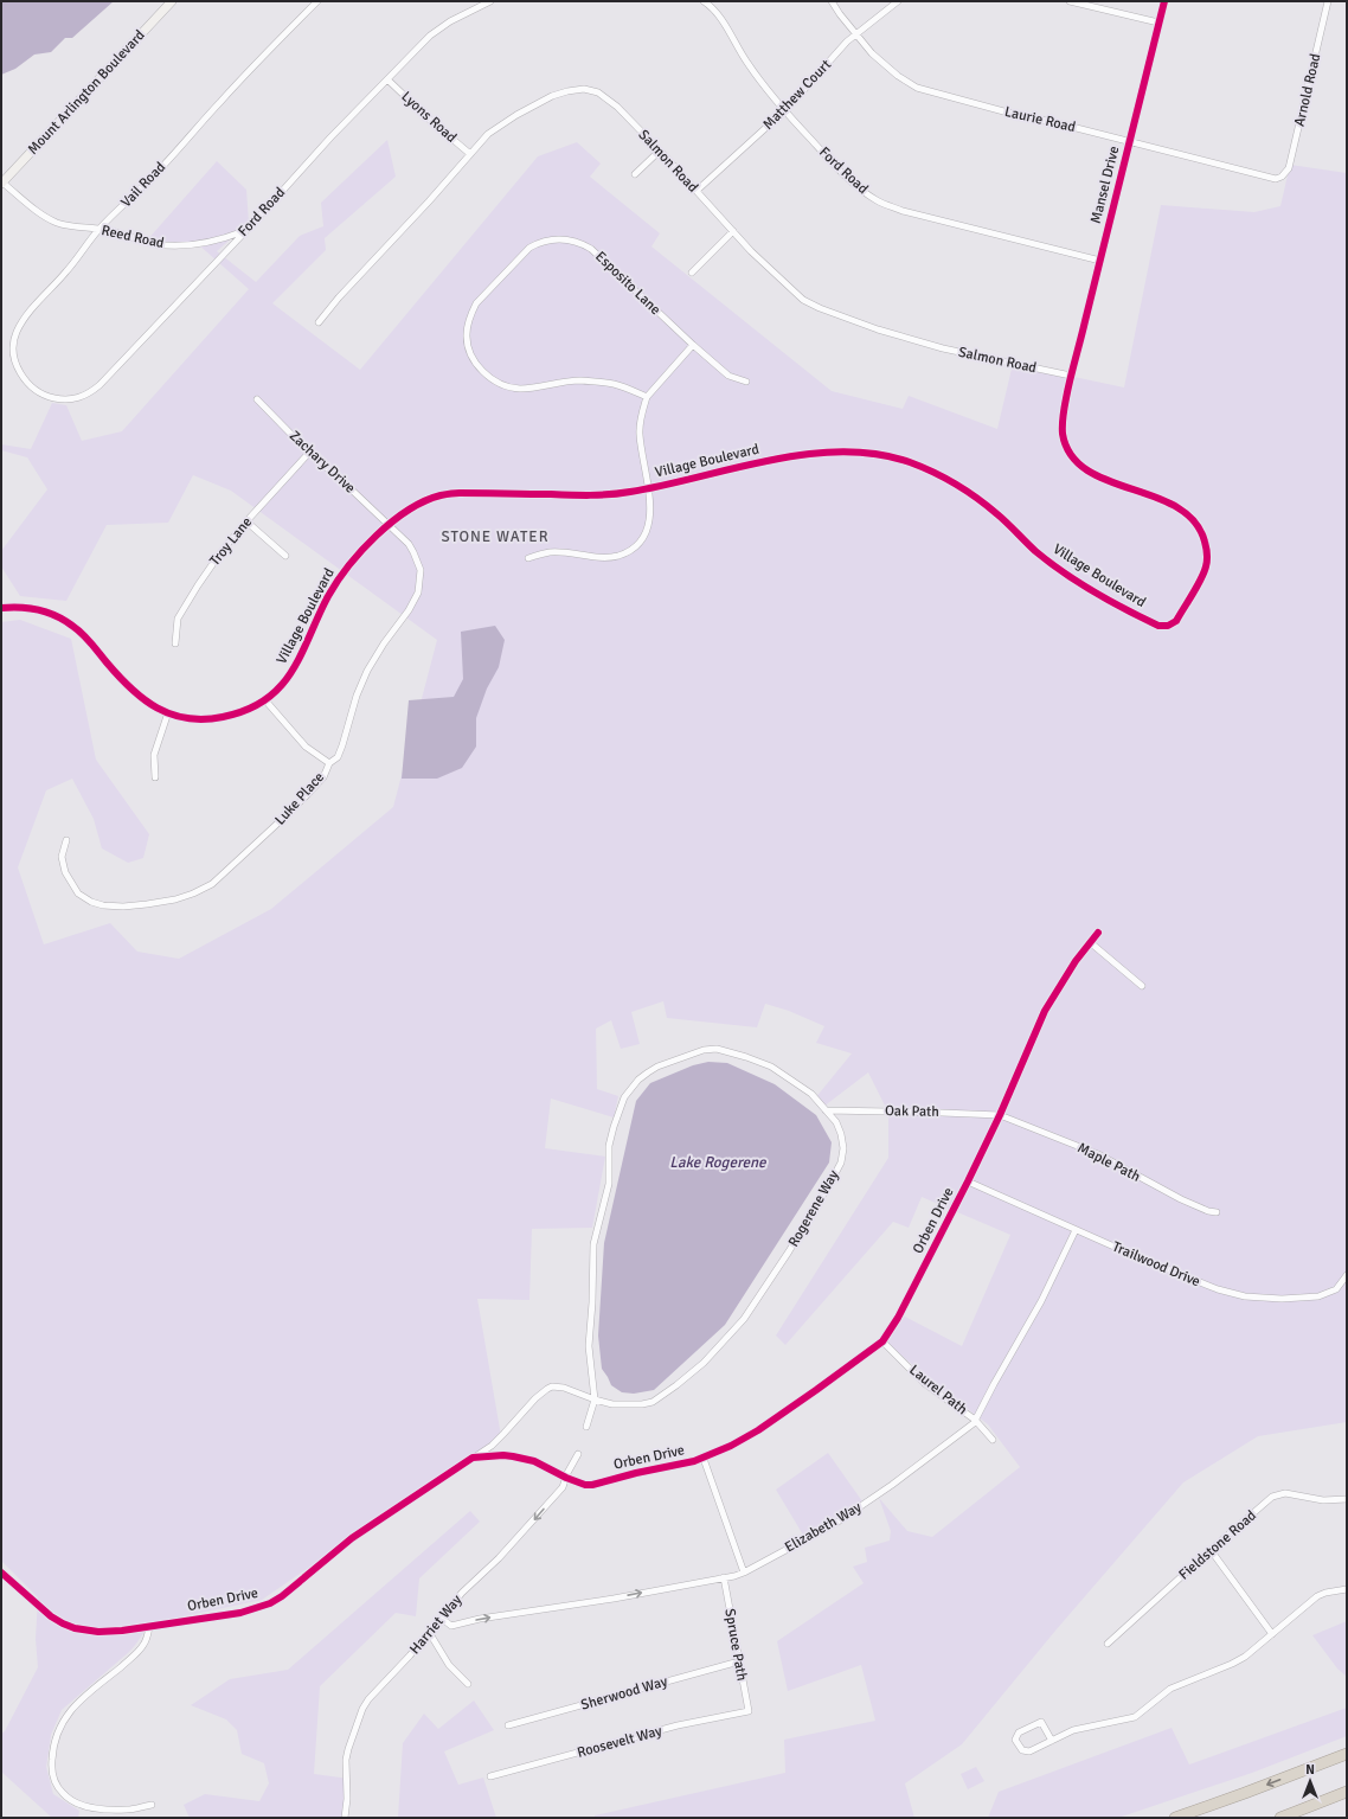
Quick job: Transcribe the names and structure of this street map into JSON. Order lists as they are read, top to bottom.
{
  "streets": {
    "main road": ["Mount Arlington Boulevard"],
    "street": [
      "Arnold Road",
      "Matthew Court",
      "Lyons Road",
      "Laurie Road",
      "Salmon Road",
      "Ford Road",
      "Vail Road",
      "Mansel Drive",
      "Reed Road",
      "Esposito Lane",
      "Village Boulevard",
      "Zachary Drive",
      "Troy Lane",
      "Luke Place",
      "Oak Path",
      "Maple Path",
      "Rogerene Way",
      "Orben Drive",
      "Trailwood Drive",
      "Laurel Path",
      "Elizabeth Way",
      "Fieldstone Road",
      "Harriet Way",
      "Spruce Path",
      "Sherwood Way",
      "Roosevelt Way"
    ]
  },
  "crossings": [
    ["Arnold Road", "Laurie Road"],
    ["Mount Arlington Boulevard", "Reed Road"],
    ["Matthew Court", "Laurie Road"],
    ["Matthew Court", "Salmon Road"],
    ["Matthew Court", "Ford Road"],
    ["Lyons Road", "Salmon Road"],
    ["Lyons Road", "Ford Road"],
    ["Laurie Road", "Mansel Drive"],
    ["Salmon Road", "Mansel Drive"],
    ["Salmon Road", "Village Boulevard"],
    ["Ford Road", "Vail Road"],
    ["Ford Road", "Mansel Drive"],
    ["Ford Road", "Reed Road"],
    ["Vail Road", "Reed Road"],
    ["Mansel Drive", "Village Boulevard"],
    ["Village Boulevard", "Zachary Drive"],
    ["Village Boulevard", "Luke Place"],
    ["Zachary Drive", "Troy Lane"],
    ["Zachary Drive", "Luke Place"],
    ["Oak Path", "Maple Path"],
    ["Oak Path", "Rogerene Way"],
    ["Oak Path", "Orben Drive"],
    ["Maple Path", "Orben Drive"],
    ["Rogerene Way", "Orben Drive"],
    ["Orben Drive", "Trailwood Drive"],
    ["Orben Drive", "Laurel Path"],
    ["Orben Drive", "Harriet Way"],
    ["Trailwood Drive", "Elizabeth Way"],
    ["Laurel Path", "Elizabeth Way"],
    ["Elizabeth Way", "Harriet Way"],
    ["Elizabeth Way", "Spruce Path"],
    ["Spruce Path", "Sherwood Way"],
    ["Spruce Path", "Roosevelt Way"]
  ],
  "one_way": ["Elizabeth Way", "Harriet Way"],
  "districts": ["STONE WATER"],
  "water": ["Lake Rogerene"],
  "north": "top"
}
